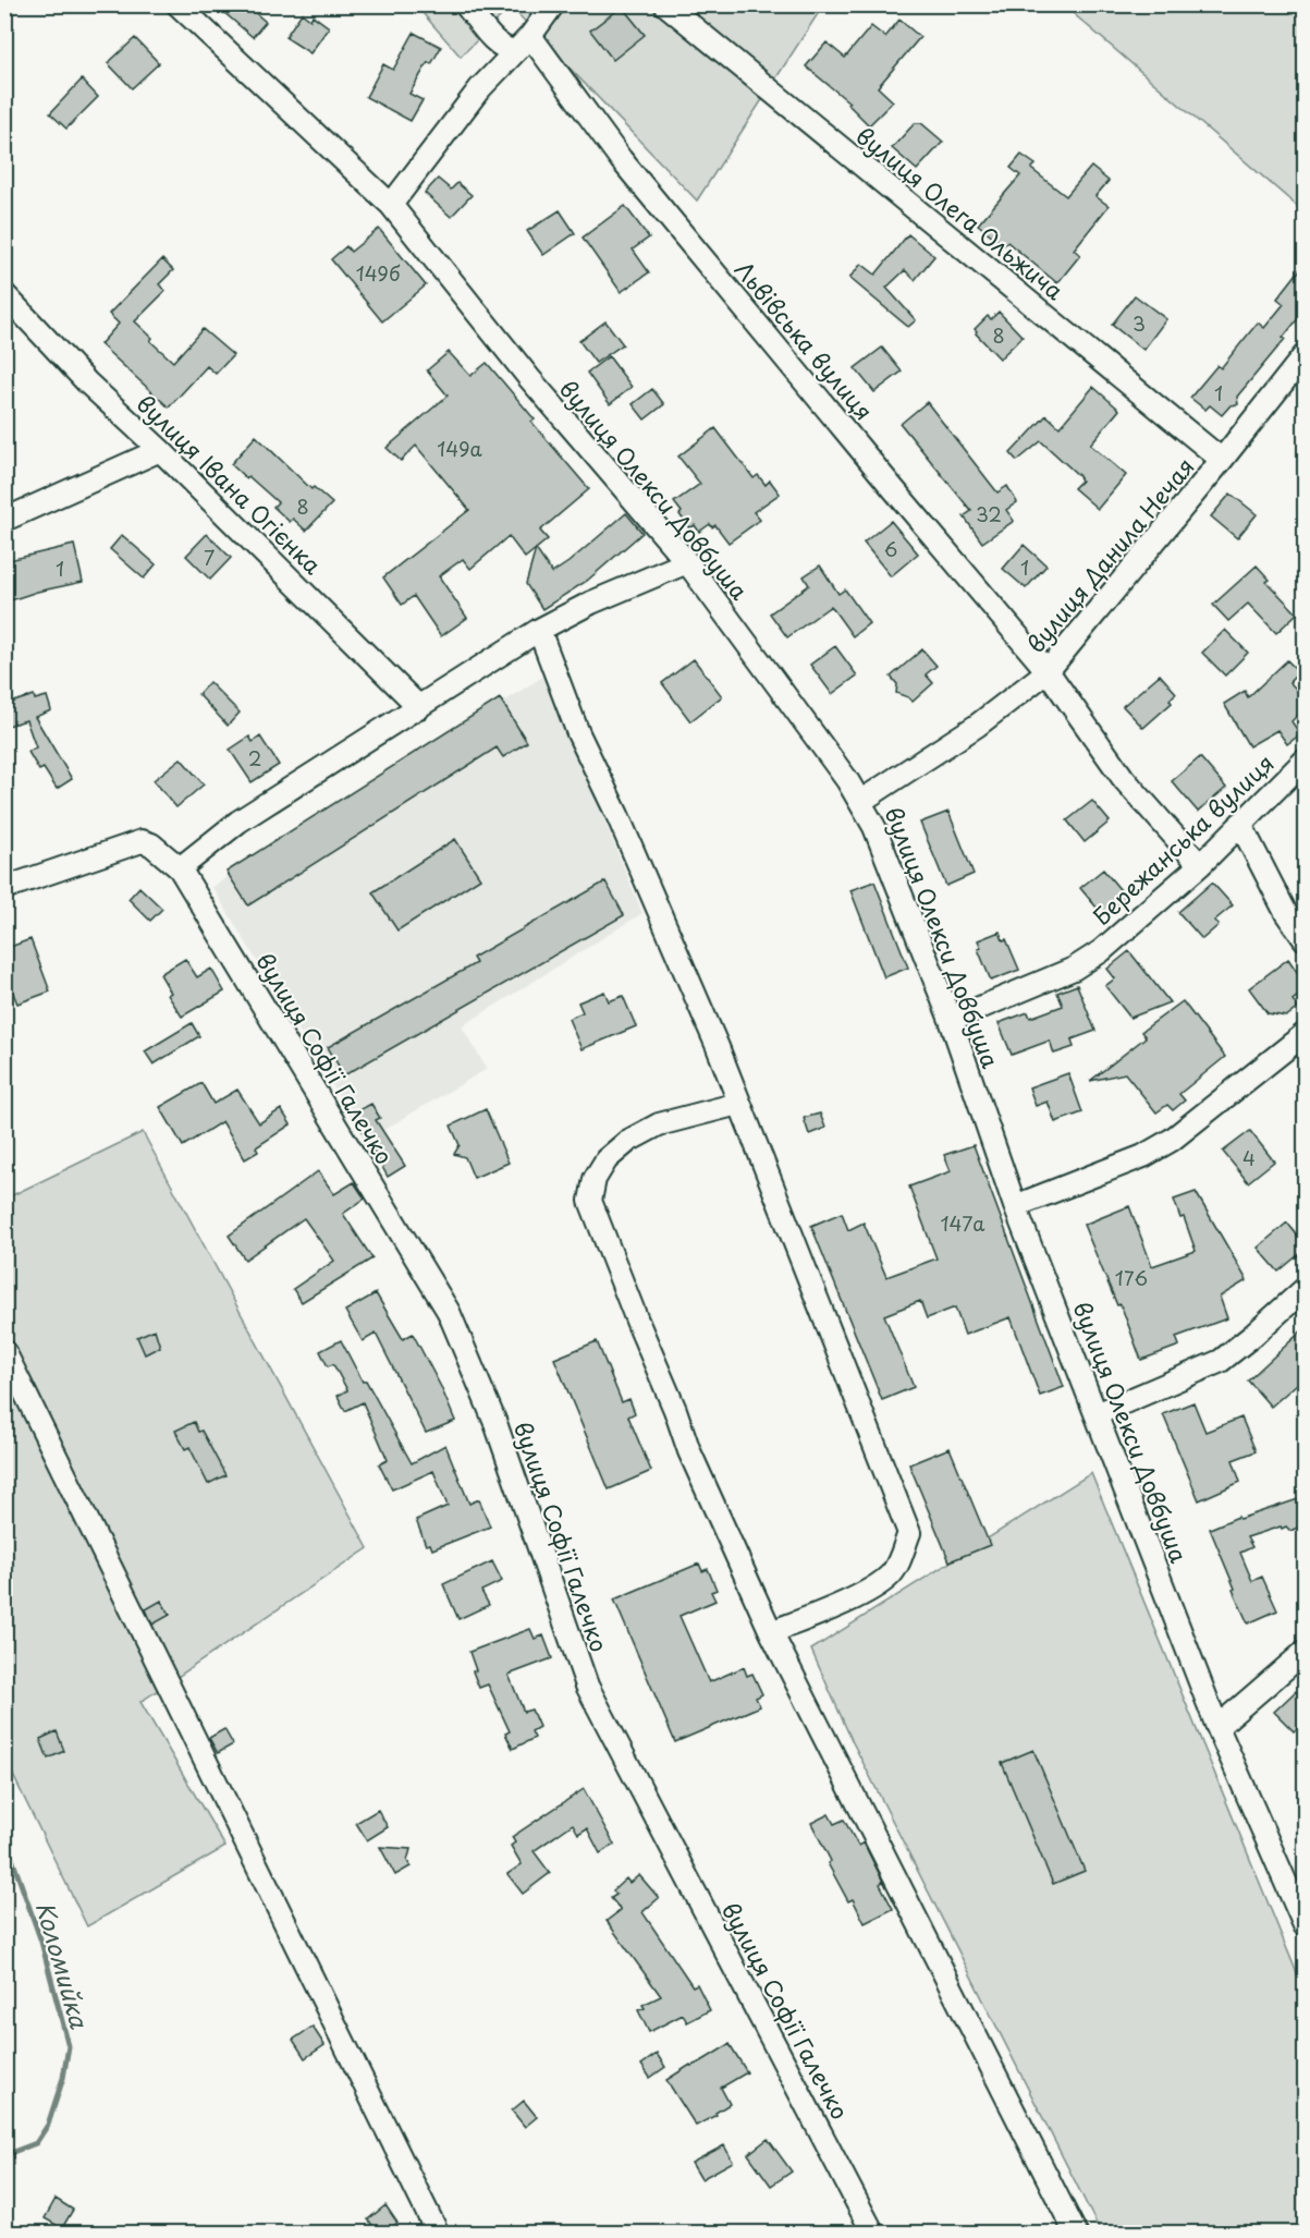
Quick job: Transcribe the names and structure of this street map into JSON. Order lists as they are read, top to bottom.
{
  "streets": {
    "street": [
      "вулиця Олега Ольжича",
      "Львівська вулиця",
      "вулиця Івана Огієнка",
      "вулиця Олекси Довбуша",
      "вулиця Данила Нечая",
      "Бережанська вулиця",
      "вулиця Софії Галечко"
    ]
  },
  "crossings": [
    ["вулиця Олега Ольжича", "вулиця Данила Нечая"],
    ["Львівська вулиця", "вулиця Данила Нечая"],
    ["Львівська вулиця", "Бережанська вулиця"],
    ["вулиця Олекси Довбуша", "вулиця Данила Нечая"],
    ["вулиця Олекси Довбуша", "Бережанська вулиця"]
  ],
  "water": ["Коломийка"],
  "house_numbers": [
    "149б",
    "3",
    "8",
    "1",
    "149а",
    "8",
    "32",
    "6",
    "7",
    "1",
    "1",
    "2",
    "4",
    "147а",
    "176"
  ]
}
